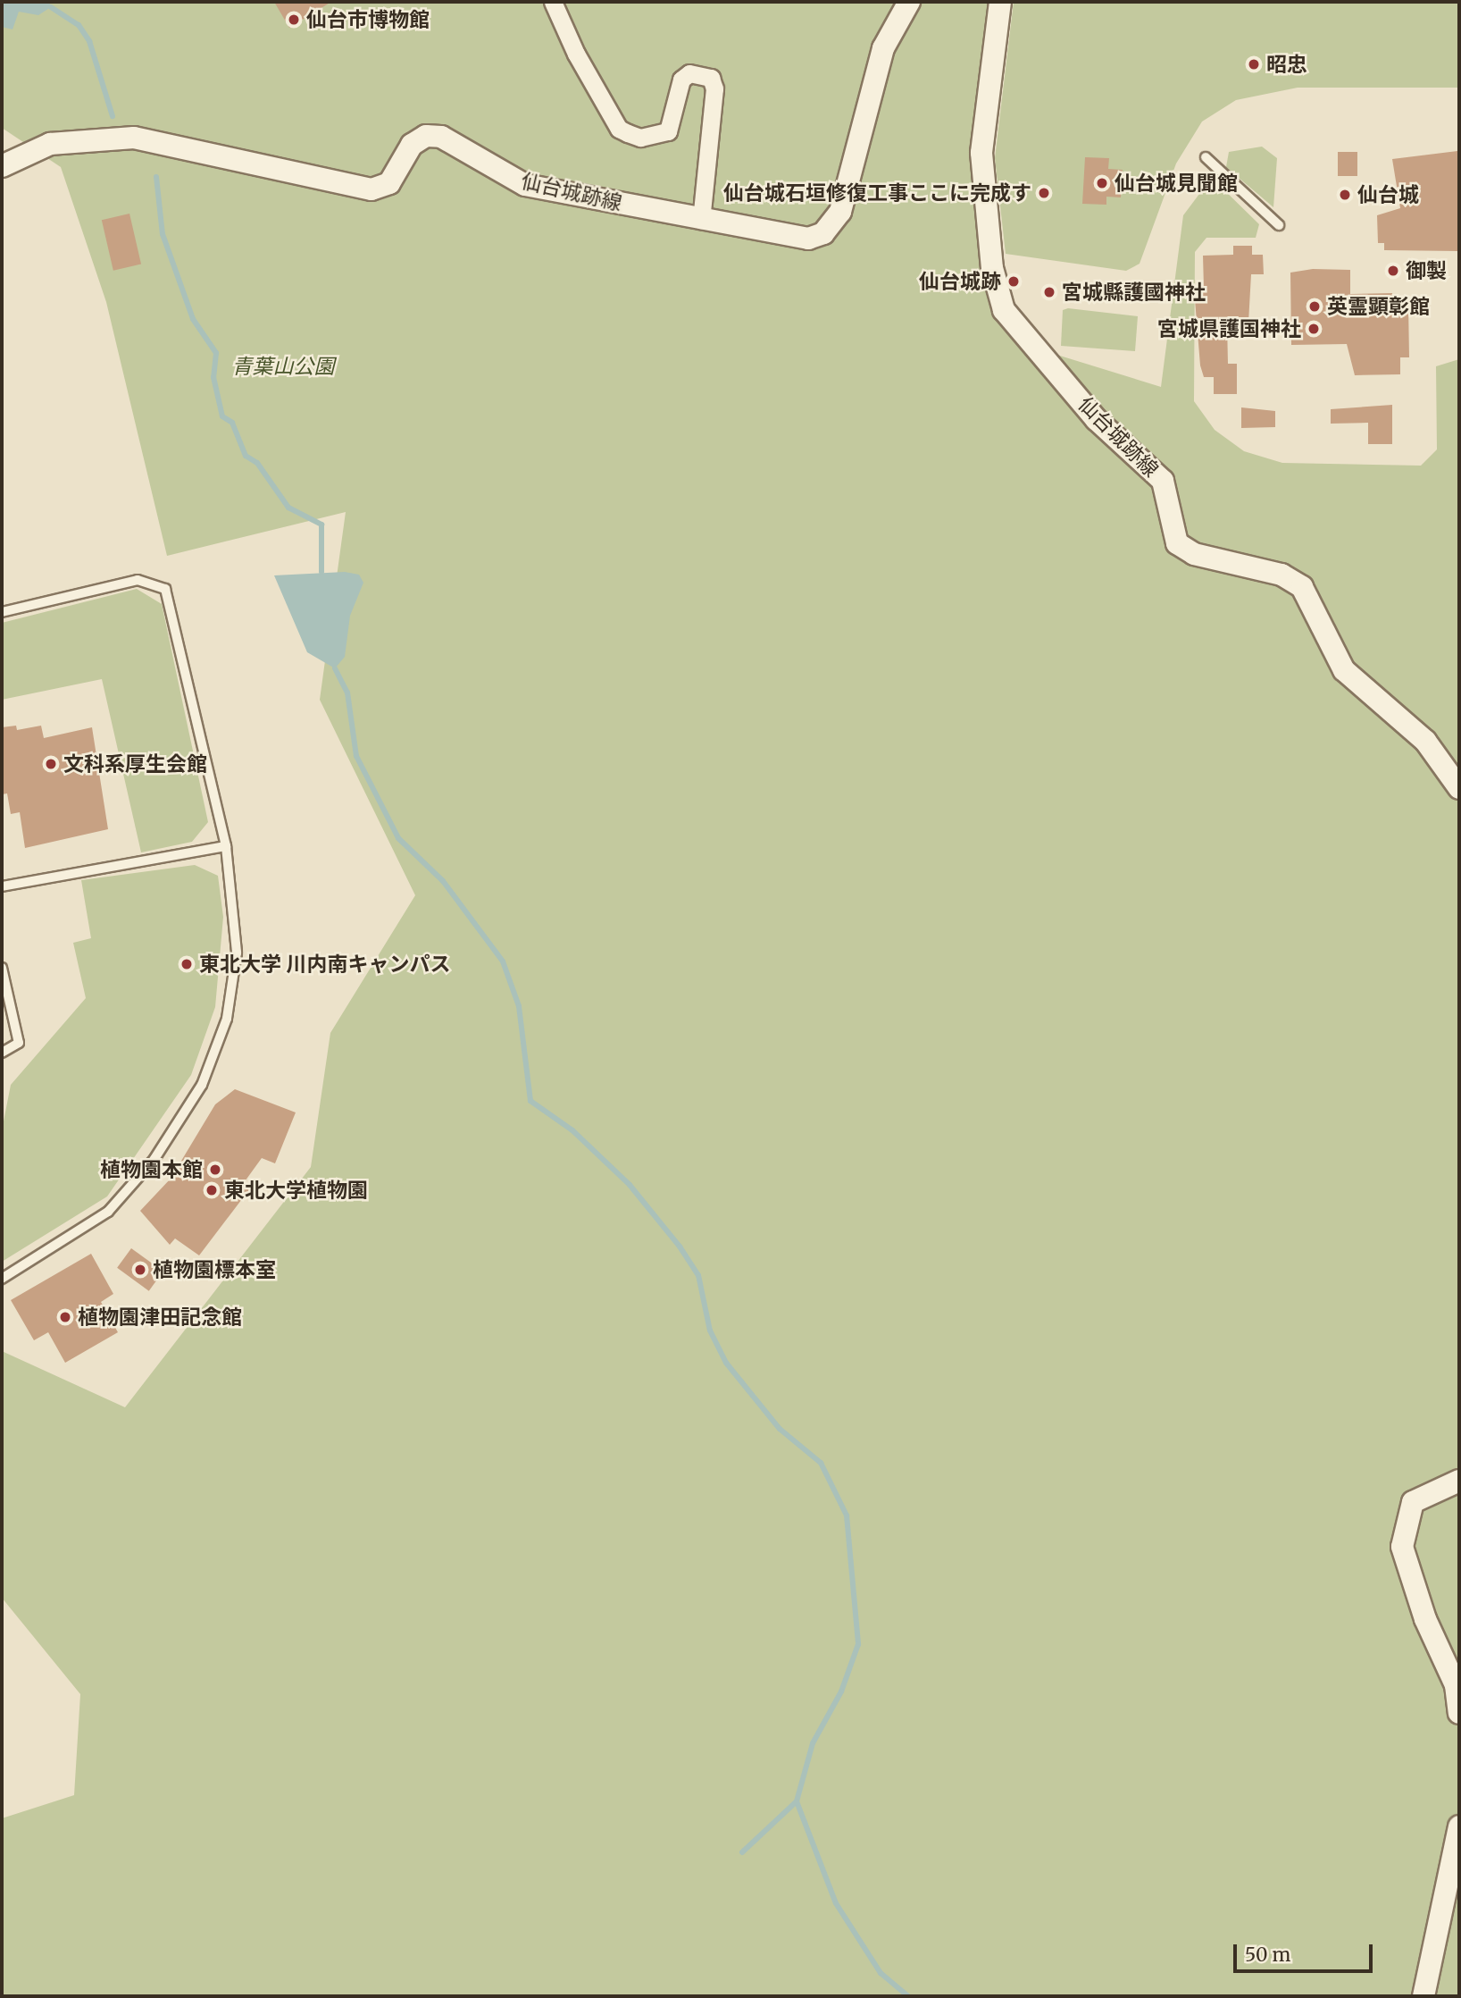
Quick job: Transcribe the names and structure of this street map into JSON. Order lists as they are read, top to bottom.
{
  "streets": {
    "street": ["仙台城跡線"]
  },
  "parks": ["青葉山公園"],
  "places": [
    "仙台市博物館",
    "昭忠",
    "仙台城見聞館",
    "仙台城石垣修復工事ここに完成す",
    "仙台城",
    "御製",
    "仙台城跡",
    "宮城縣護國神社",
    "英霊顕彰館",
    "宮城県護国神社",
    "文科系厚生会館",
    "東北大学 川内南キャンパス",
    "植物園本館",
    "東北大学植物園",
    "植物園標本室",
    "植物園津田記念館"
  ],
  "scale_bar": "50 m"
}
